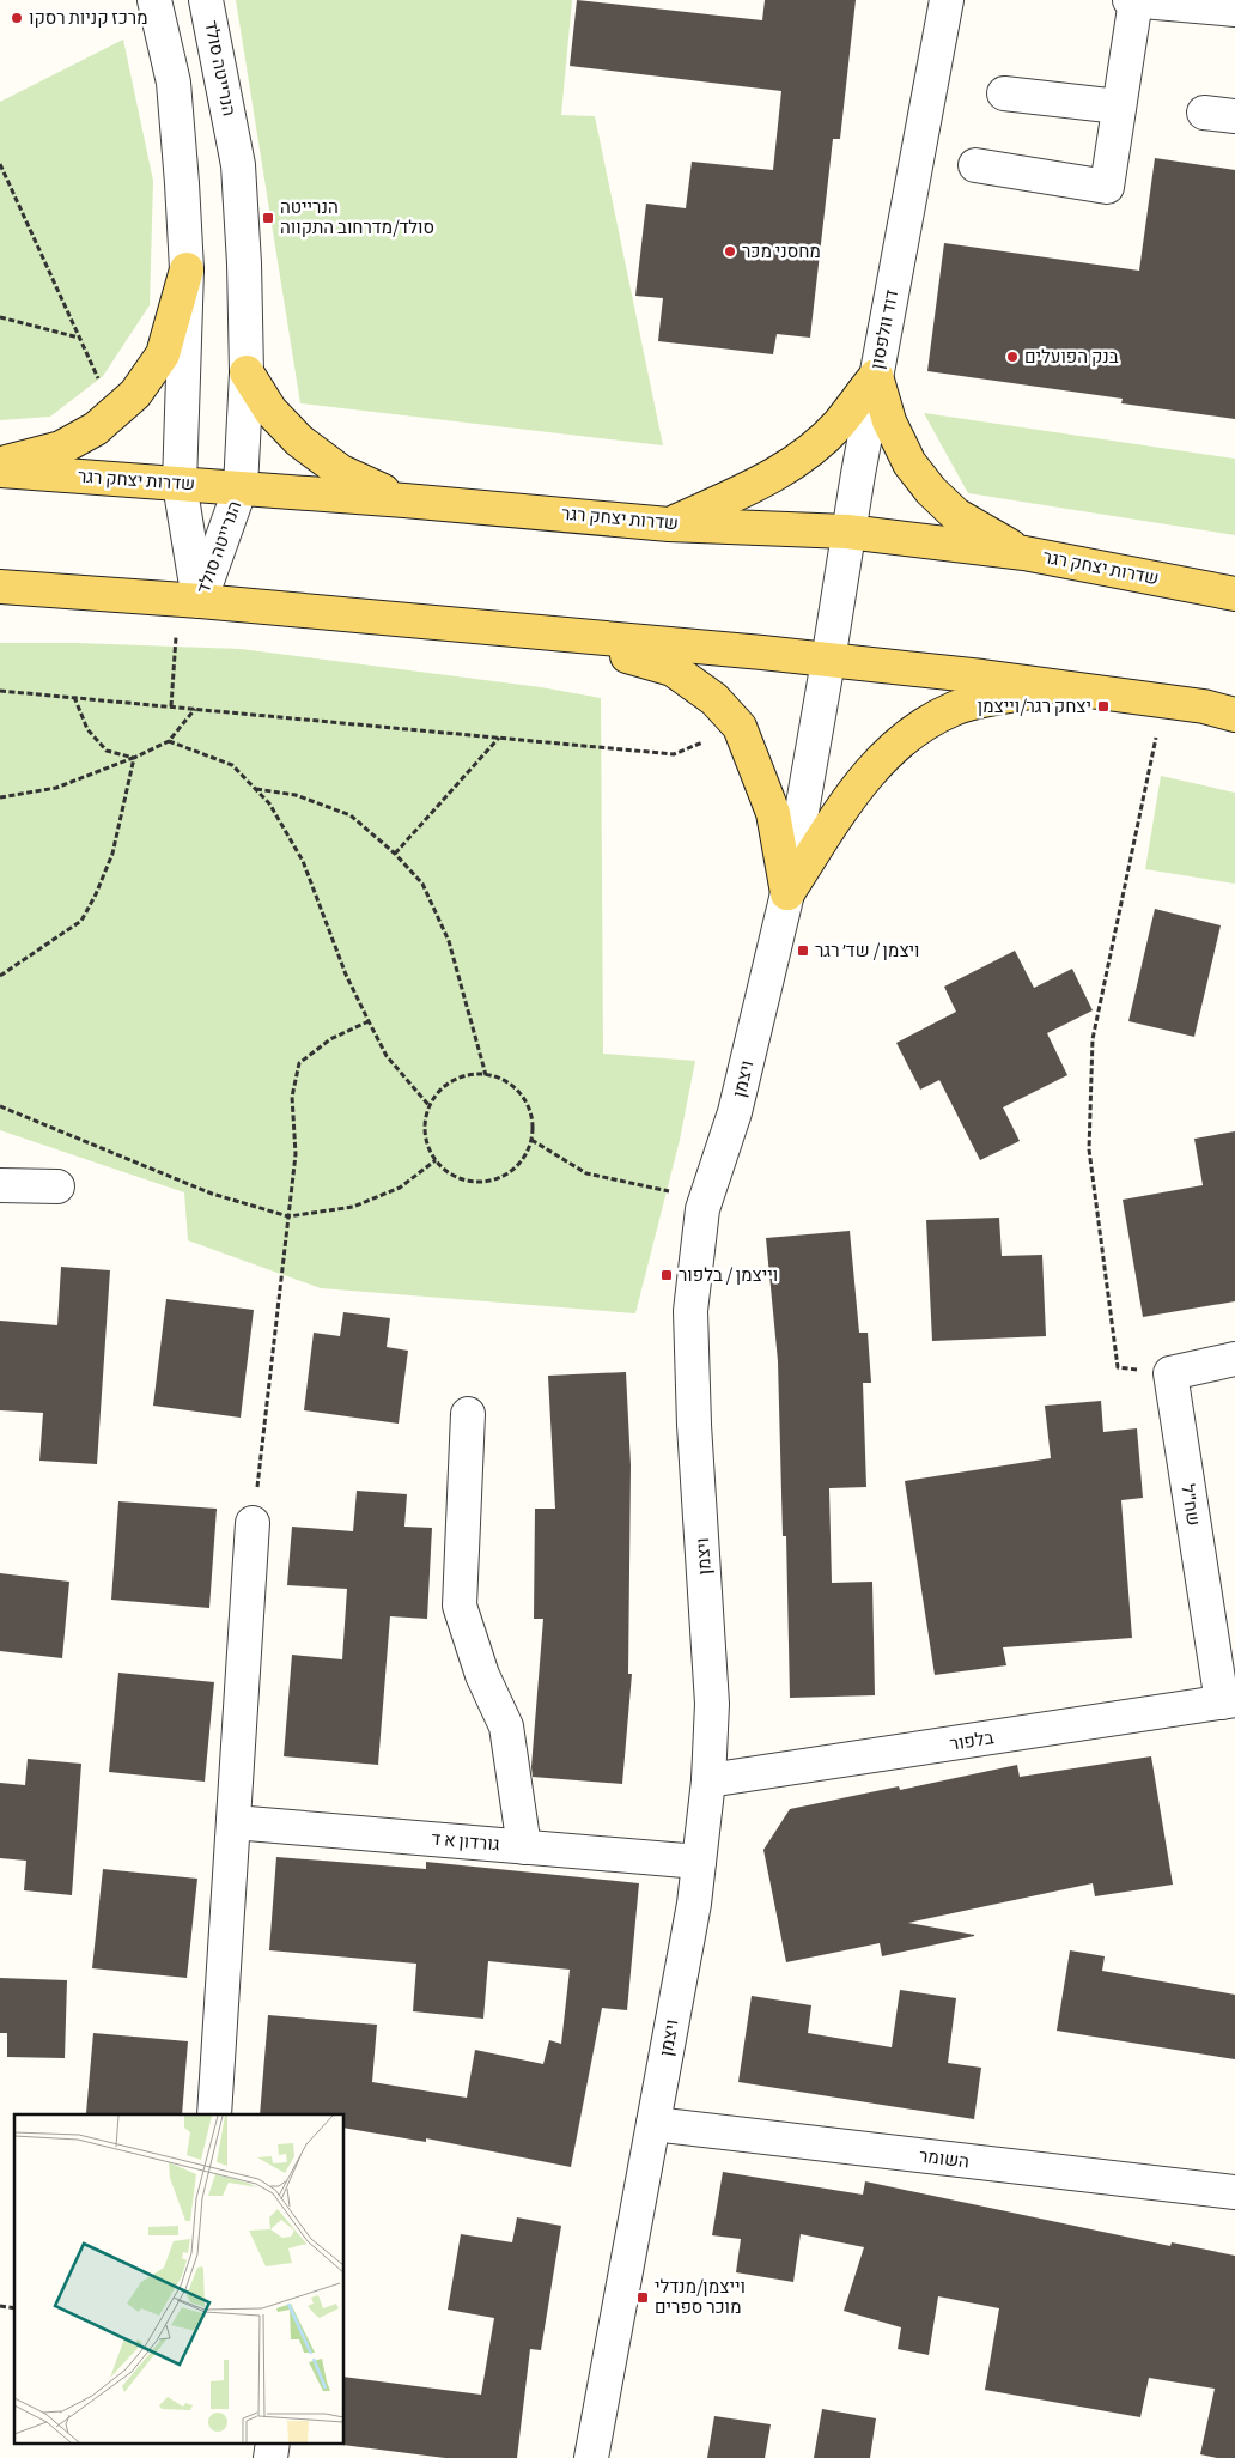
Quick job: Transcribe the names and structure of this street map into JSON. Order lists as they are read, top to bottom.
{
  "streets": {
    "main road": ["שדרות יצחק רגר"],
    "street": [
      "הנרייטה סולד",
      "דוד וולפסון",
      "ויצמן",
      "שח\"ל",
      "בלפור",
      "גורדון א ד",
      "השומר"
    ]
  },
  "crossings": [
    ["הנרייטה סולד", "שדרות יצחק רגר"],
    ["דוד וולפסון", "שדרות יצחק רגר"],
    ["דוד וולפסון", "ויצמן"],
    ["ויצמן", "בלפור"],
    ["ויצמן", "גורדון א ד"],
    ["ויצמן", "השומר"],
    ["שח\"ל", "בלפור"]
  ],
  "places": {
    "other": ["מרכז קניות רסקו", "מחסני מכר", "בנק הפועלים"],
    "transit": [
      "הנרייטה סולד/מדרחוב התקווה",
      "יצחק רגר/וייצמן",
      "ויצמן / שד׳ רגר",
      "וייצמן / בלפור",
      "וייצמן/מנדלי מוכר ספרים"
    ]
  }
}
